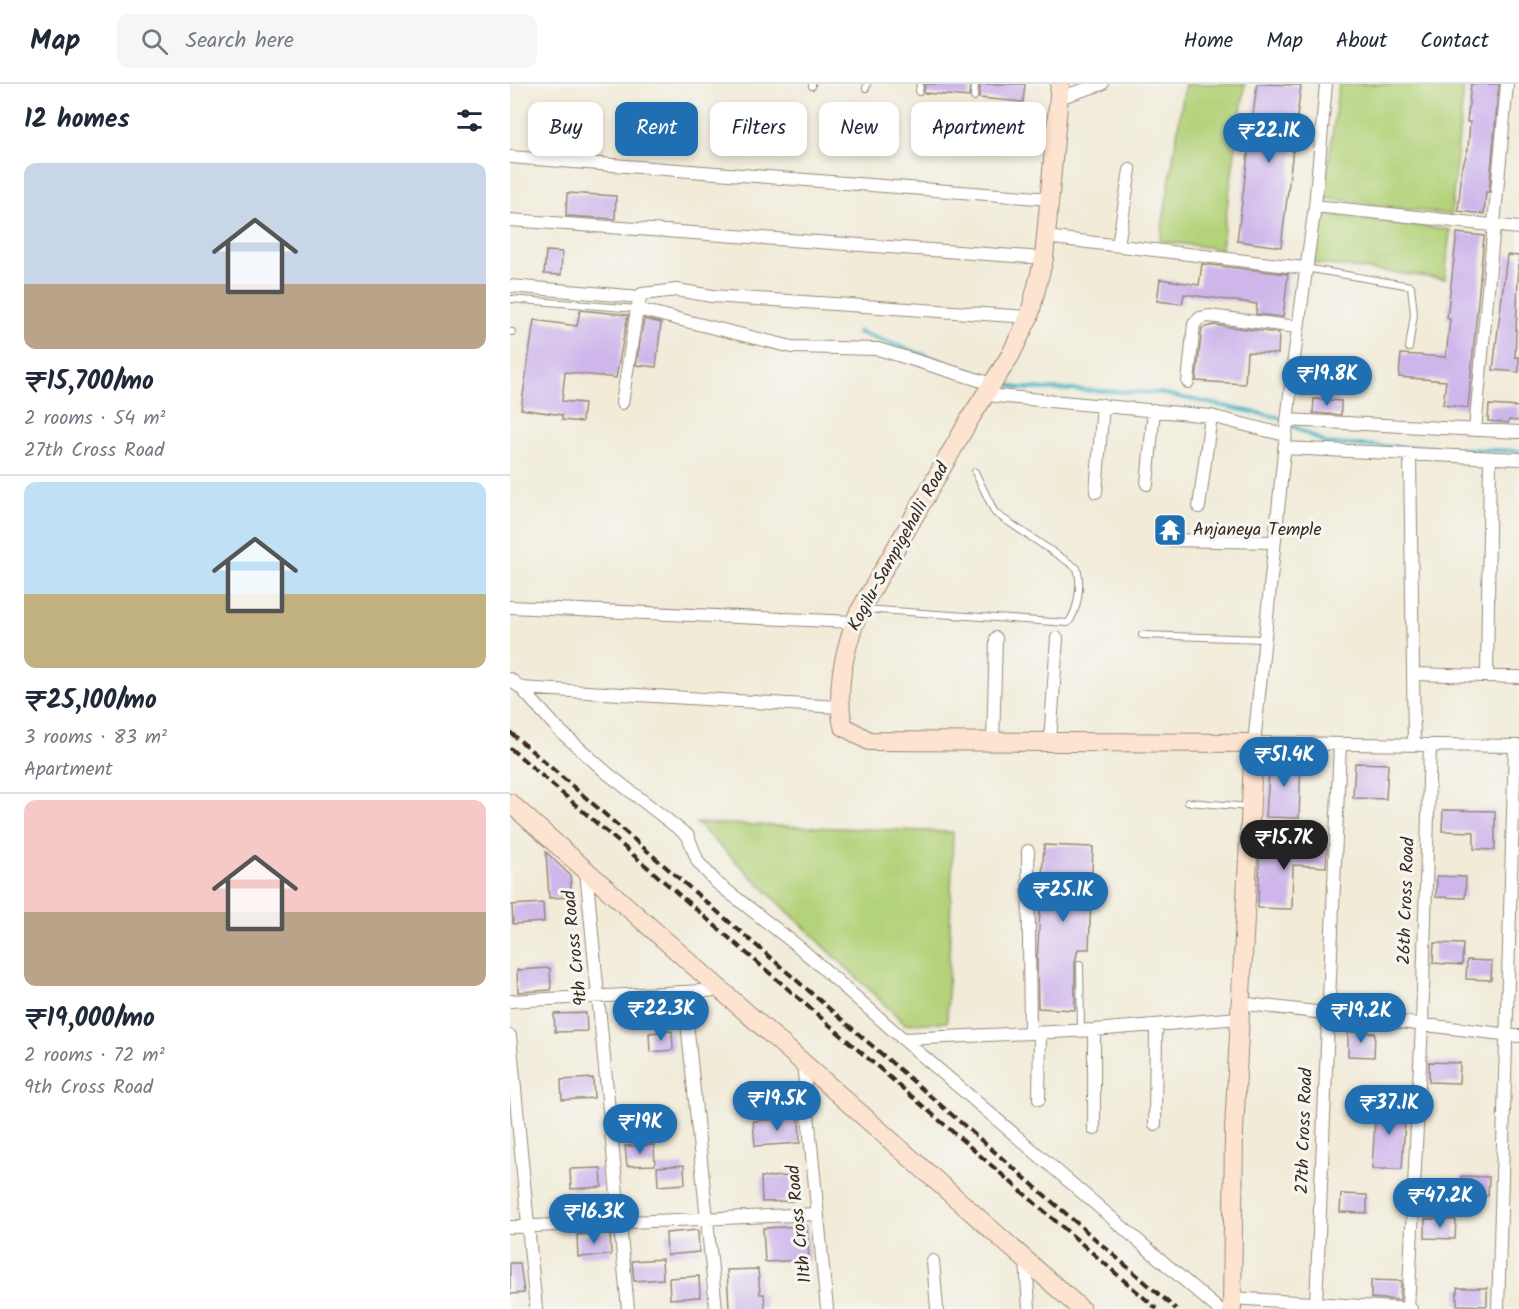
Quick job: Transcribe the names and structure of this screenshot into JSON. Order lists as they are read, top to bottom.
{
  "streets": {
    "street": [
      "Kogilu-Sampigehalli Road",
      "26th Cross Road",
      "9th Cross Road",
      "27th Cross Road",
      "11th Cross Road"
    ]
  },
  "places": {
    "temple": ["Anjaneya Temple"]
  },
  "page": {
    "header": "Map",
    "search": "Search here",
    "nav": [
      "Home",
      "Map",
      "About",
      "Contact"
    ],
    "heading": "12 homes",
    "chip": [
      "Buy",
      "Rent",
      "Filters",
      "New",
      "Apartment"
    ],
    "price": [
      "₹22.1K",
      "₹19.8K",
      "₹51.4K",
      "₹15.7K",
      "₹25.1K",
      "₹22.3K",
      "₹19.2K",
      "₹19.5K",
      "₹37.1K",
      "₹19K",
      "₹47.2K",
      "₹16.3K"
    ],
    "list": [
      {
        "name": "₹15,700/mo",
        "note": "2 rooms · 54 m² · 27th Cross Road"
      },
      {
        "name": "₹25,100/mo",
        "note": "3 rooms · 83 m² · Apartment"
      },
      {
        "name": "₹19,000/mo",
        "note": "2 rooms · 72 m² · 9th Cross Road"
      }
    ]
  }
}
